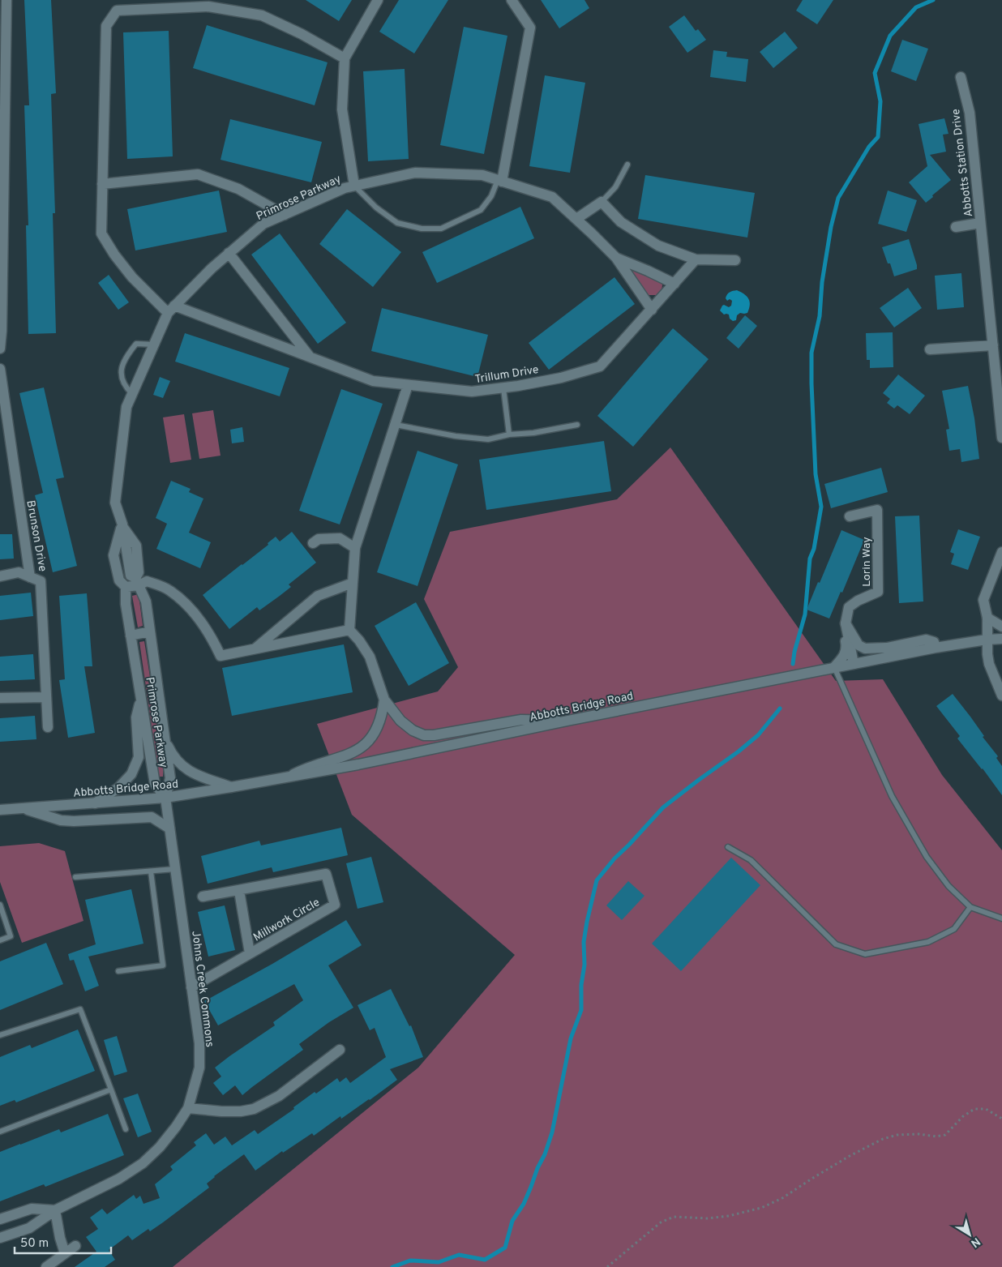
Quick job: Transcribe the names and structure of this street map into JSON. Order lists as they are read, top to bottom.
{
  "streets": {
    "street": [
      "Abbotts Station Drive",
      "Primrose Parkway",
      "Trillum Drive",
      "Brunson Drive",
      "Lorin Way",
      "Abbotts Bridge Road",
      "Millwork Circle",
      "Johns Creek Commons"
    ]
  },
  "crossings": [
    ["Primrose Parkway", "Trillum Drive"],
    ["Primrose Parkway", "Abbotts Bridge Road"],
    ["Primrose Parkway", "Johns Creek Commons"],
    ["Lorin Way", "Abbotts Bridge Road"],
    ["Abbotts Bridge Road", "Johns Creek Commons"],
    ["Millwork Circle", "Johns Creek Commons"]
  ],
  "scale_bar": "50 m",
  "north": "bottom right"
}
